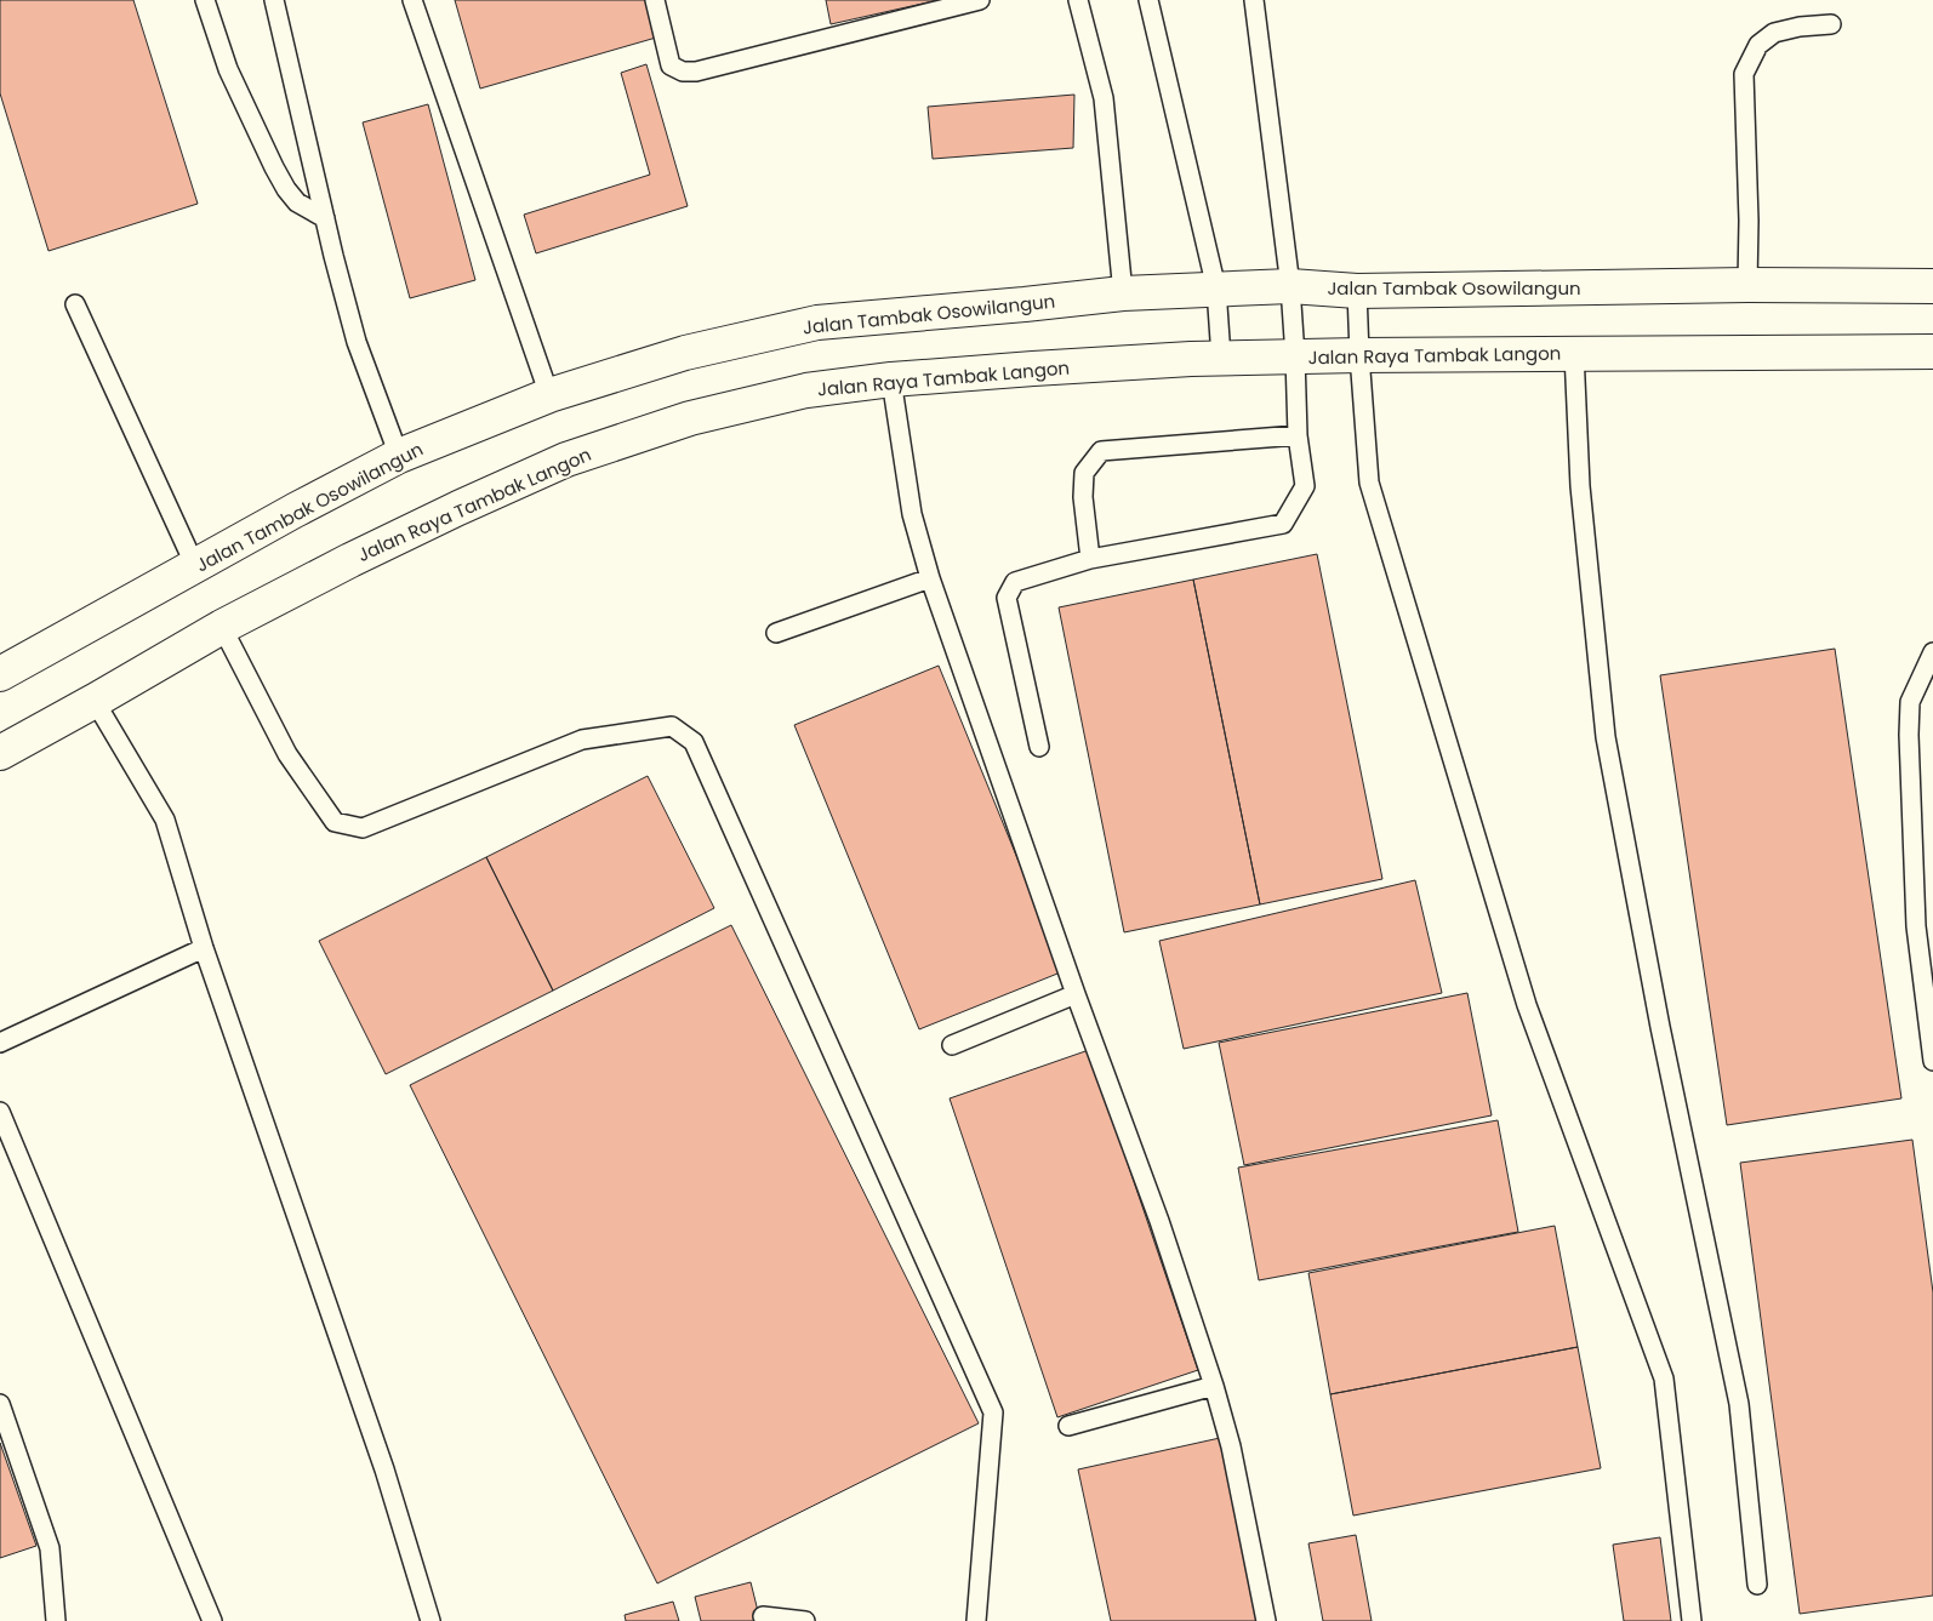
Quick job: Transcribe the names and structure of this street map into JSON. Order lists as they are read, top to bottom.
{
  "streets": {
    "highway": ["Jalan Tambak Osowilangun", "Jalan Raya Tambak Langon"]
  }
}
